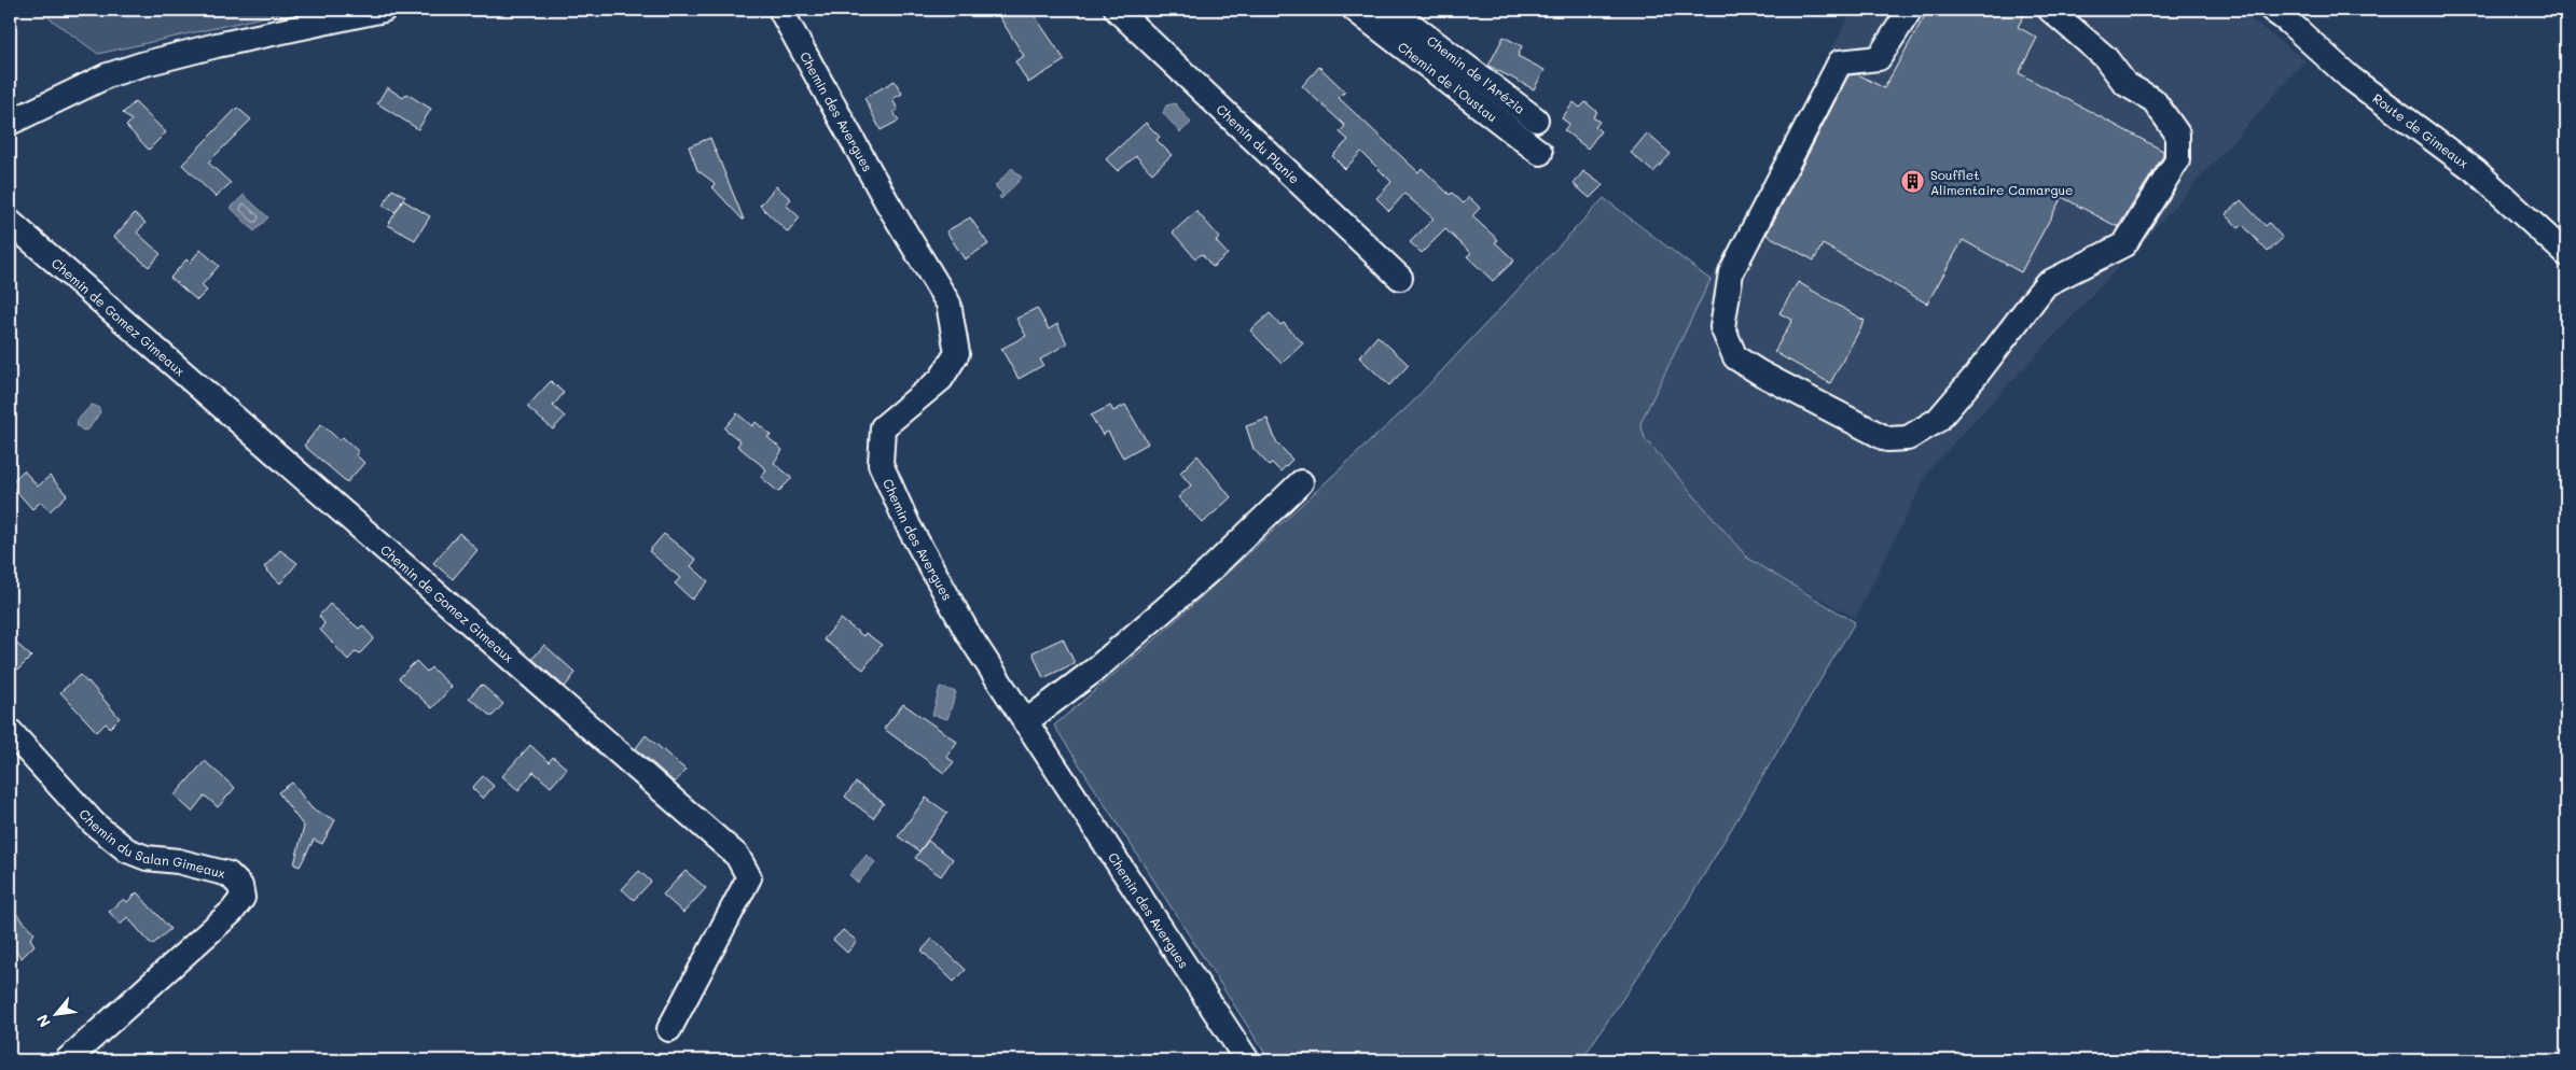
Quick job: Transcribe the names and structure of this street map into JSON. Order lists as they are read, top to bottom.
{
  "streets": {
    "street": [
      "Chemin de l'Arézia",
      "Chemin de l'Oustau",
      "Chemin des Avergues",
      "Route de Gimeaux",
      "Chemin du Planie",
      "Chemin de Gomez Gimeaux",
      "Chemin du Salan Gimeaux"
    ]
  },
  "places": {
    "building": ["Soufflet Alimentaire Camargue"]
  },
  "north": "bottom left"
}
